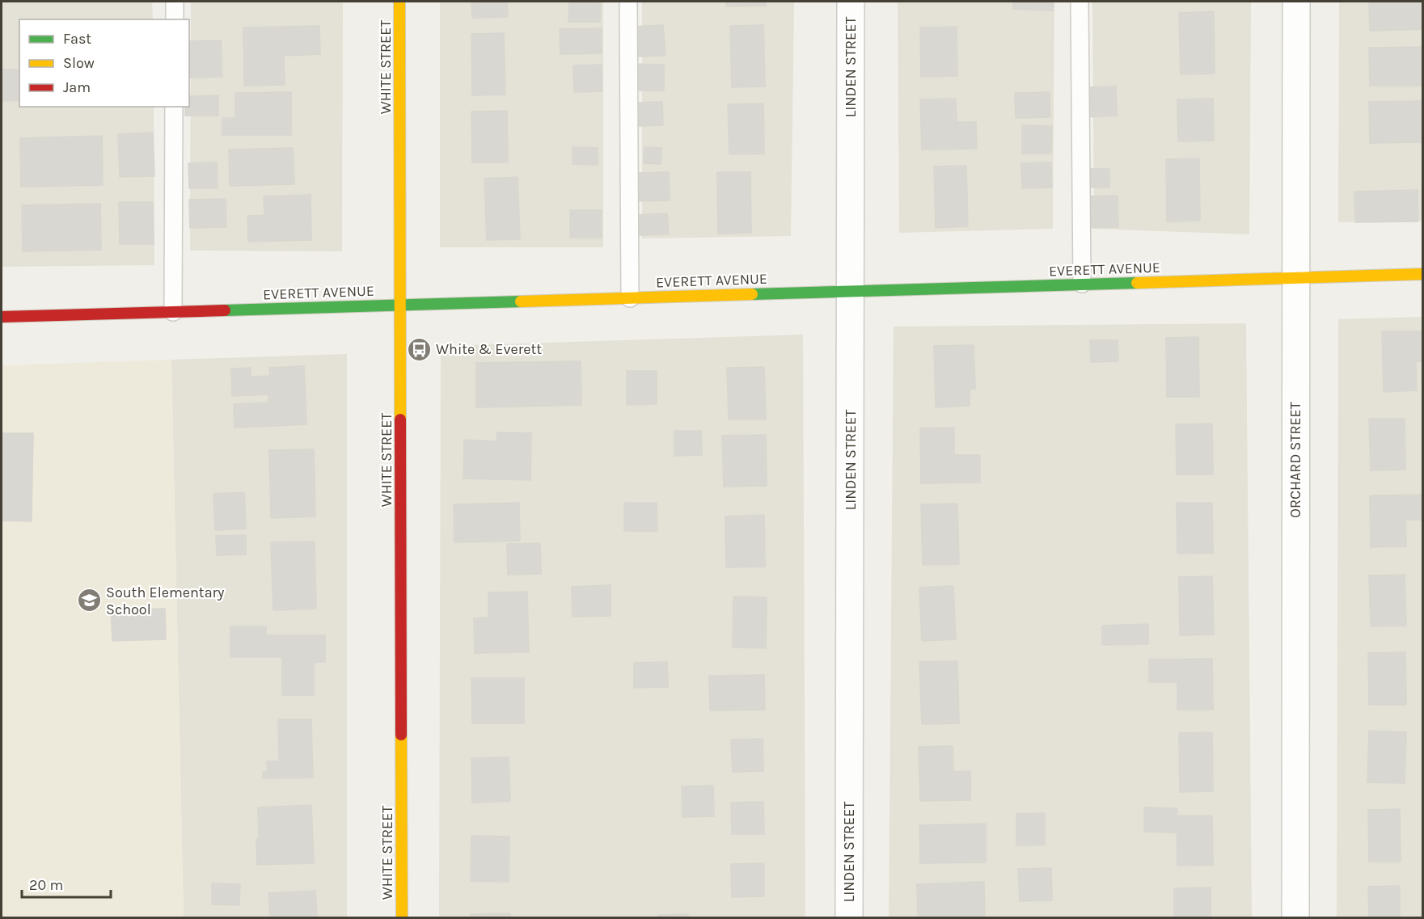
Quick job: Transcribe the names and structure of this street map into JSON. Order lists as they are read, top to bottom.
{
  "streets": {
    "street": [
      "WHITE STREET",
      "LINDEN STREET",
      "EVERETT AVENUE",
      "ORCHARD STREET"
    ]
  },
  "crossings": [
    ["WHITE STREET", "EVERETT AVENUE"],
    ["LINDEN STREET", "EVERETT AVENUE"],
    ["EVERETT AVENUE", "ORCHARD STREET"]
  ],
  "places": {
    "bus stop": ["White & Everett"],
    "school or university": ["South Elementary School"]
  },
  "legend": ["Fast", "Slow", "Jam"],
  "scale_bar": "20 m"
}
